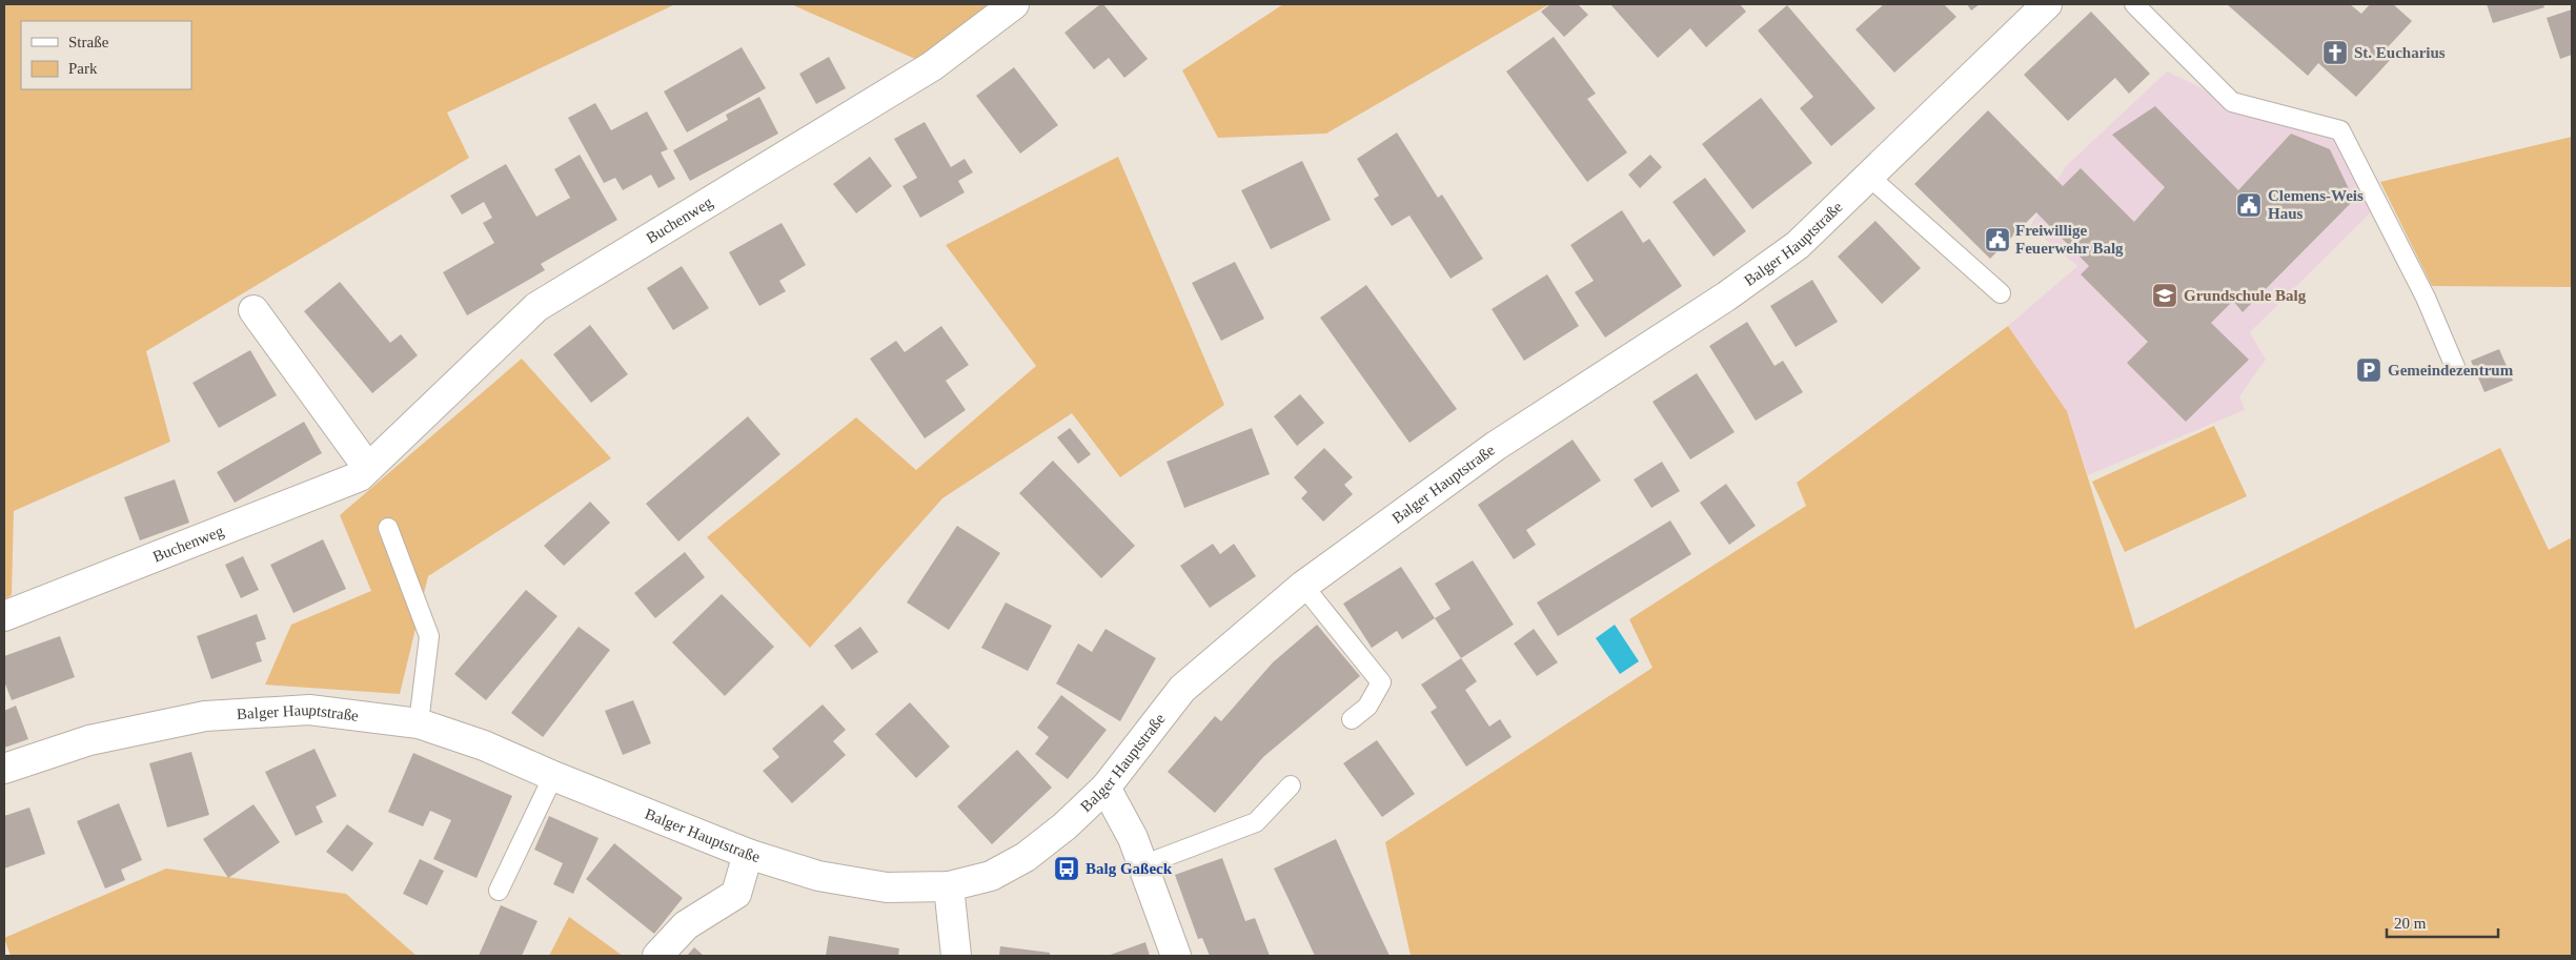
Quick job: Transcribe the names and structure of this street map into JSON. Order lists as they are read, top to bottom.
{
  "streets": {
    "street": ["Buchenweg", "Balger Hauptstraße"]
  },
  "places": {
    "church": ["St. Eucharius"],
    "public building": ["Clemens-Weis Haus", "Freiwillige Feuerwehr Balg"],
    "school or university": ["Grundschule Balg"],
    "parking": ["Gemeindezentrum"],
    "bus stop": ["Balg Gaßeck"]
  },
  "legend": ["Straße", "Park"],
  "scale_bar": "20 m"
}
